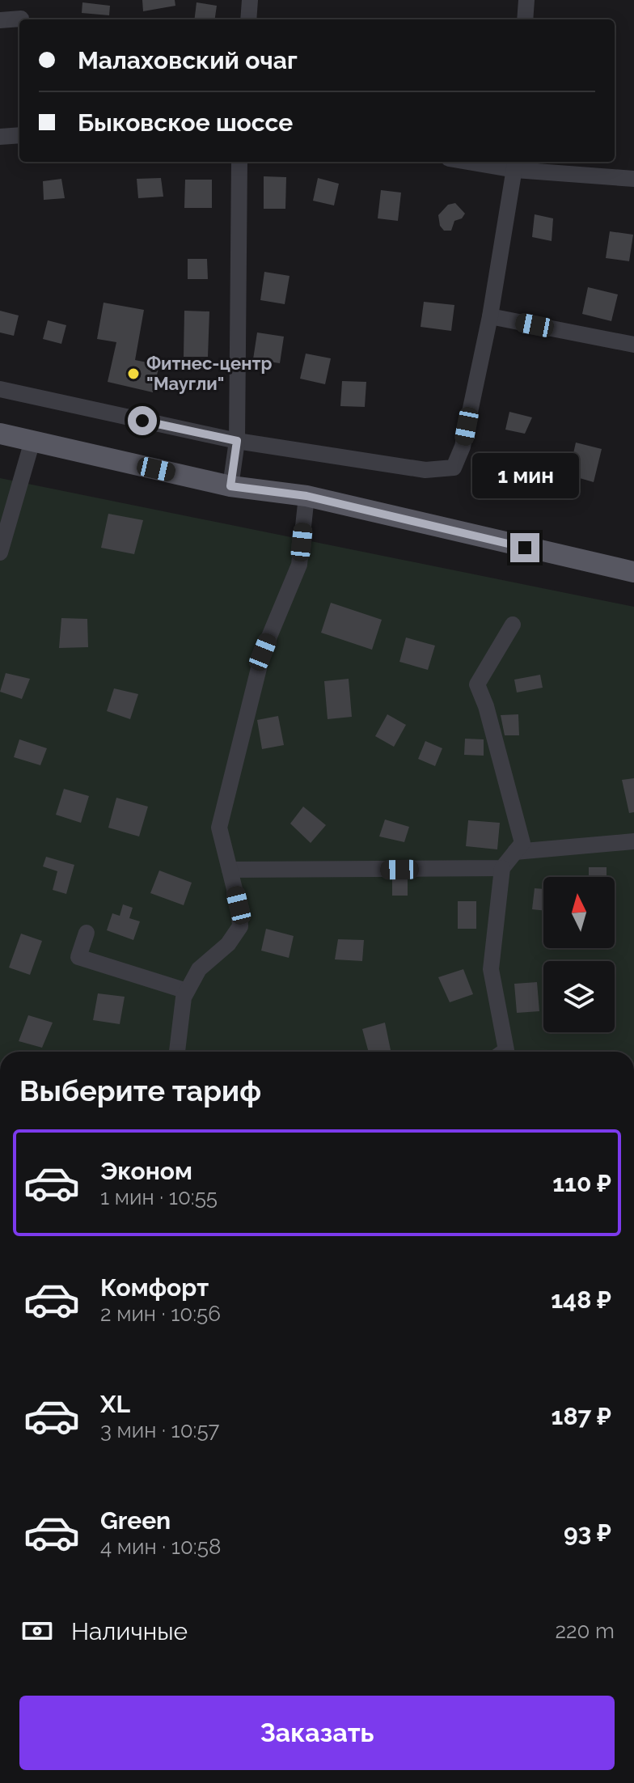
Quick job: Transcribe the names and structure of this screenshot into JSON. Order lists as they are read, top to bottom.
{
  "places": ["Фитнес-центр \"Маугли\""],
  "north": "top",
  "page": {
    "banner": ["Малаховский очаг", "Быковское шоссе"],
    "bubble": "1 мин",
    "heading": "Выберите тариф",
    "list": [
      {
        "name": "Эконом",
        "note": "1 мин · 10:55",
        "value": "110 ₽"
      },
      {
        "name": "Комфорт",
        "note": "2 мин · 10:56",
        "value": "148 ₽"
      },
      {
        "name": "XL",
        "note": "3 мин · 10:57",
        "value": "187 ₽"
      },
      {
        "name": "Green",
        "note": "4 мин · 10:58",
        "value": "93 ₽"
      }
    ],
    "pay": ["Наличные", "220 m"],
    "buttons": "Заказать"
  }
}
